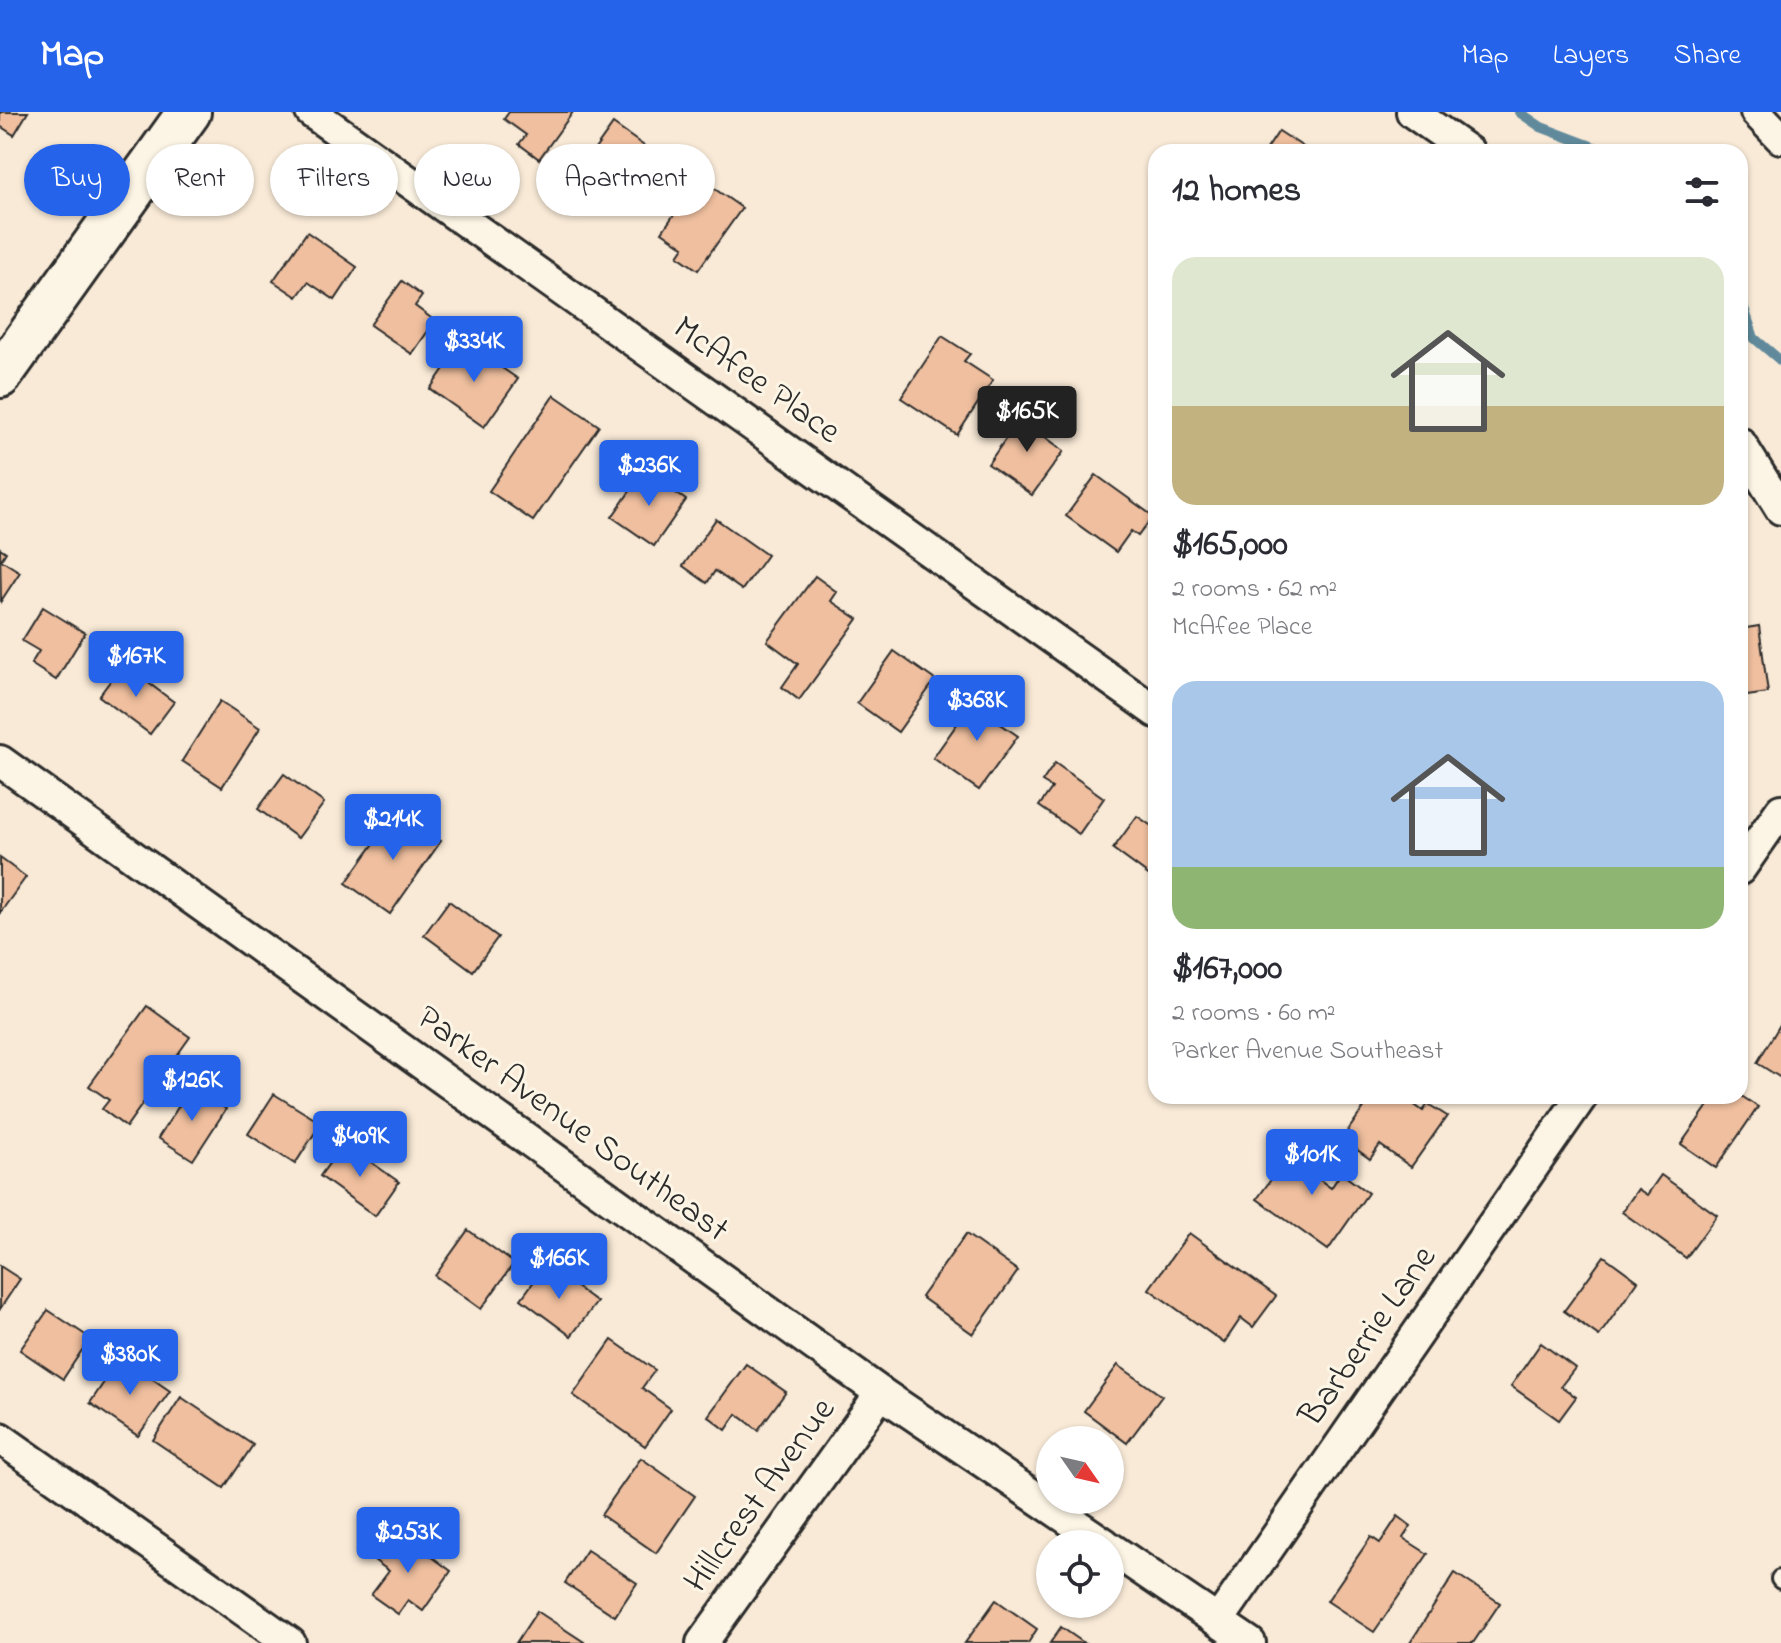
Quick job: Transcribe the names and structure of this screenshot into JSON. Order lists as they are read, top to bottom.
{
  "streets": {
    "street": [
      "McAfee Place",
      "Parker Avenue Southeast",
      "Barberrie Lane",
      "Hillcrest Avenue"
    ]
  },
  "crossings": [
    ["Parker Avenue Southeast", "Hillcrest Avenue"]
  ],
  "north": "bottom right",
  "page": {
    "header": "Map",
    "nav": ["Map", "Layers", "Share"],
    "chip": [
      "Buy",
      "Rent",
      "Filters",
      "New",
      "Apartment"
    ],
    "heading": "12 homes",
    "list": [
      {
        "name": "$165,000",
        "note": "2 rooms · 62 m² · McAfee Place"
      },
      {
        "name": "$167,000",
        "note": "2 rooms · 60 m² · Parker Avenue Southeast"
      }
    ],
    "price": [
      "$334K",
      "$165K",
      "$236K",
      "$167K",
      "$368K",
      "$214K",
      "$126K",
      "$409K",
      "$101K",
      "$166K",
      "$380K",
      "$253K"
    ]
  }
}
